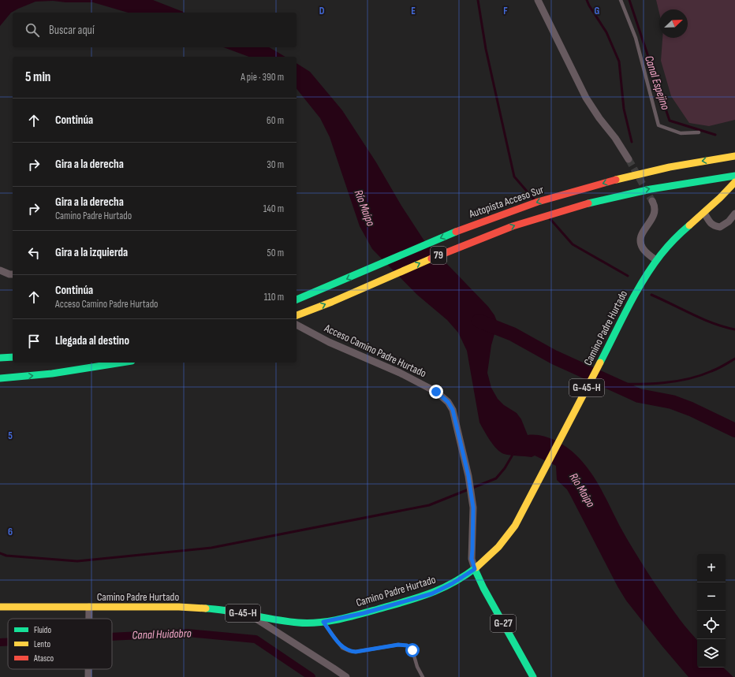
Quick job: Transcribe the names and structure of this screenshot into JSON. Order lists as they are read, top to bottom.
{
  "streets": {
    "main road": [
      "Autopista Acceso Sur",
      "79",
      "Camino Padre Hurtado",
      "G-45-H",
      "G-27"
    ],
    "street": ["Acceso Camino Padre Hurtado"]
  },
  "crossings": [
    ["Camino Padre Hurtado", "Acceso Camino Padre Hurtado"],
    ["Camino Padre Hurtado", "G-27"],
    ["Acceso Camino Padre Hurtado", "G-27"]
  ],
  "water": ["Canal Espejino", "Río Maipo", "Canal Huidobro"],
  "legend": ["Fluido", "Lento", "Atasco"],
  "north": "top right",
  "page": {
    "search": "Buscar aquí",
    "heading": ["5 min", "A pie · 390 m"],
    "list": [
      ["Continúa", "60 m"],
      ["Gira a la derecha", "30 m"],
      ["Gira a la derecha", "Camino Padre Hurtado", "140 m"],
      ["Gira a la izquierda", "50 m"],
      ["Continúa", "Acceso Camino Padre Hurtado", "110 m"],
      "Llegada al destino"
    ],
    "map_buttons": ["+", "−"]
  },
  "grid": {
    "columns": [
      "D",
      "E",
      "F",
      "G"
    ],
    "rows": ["5", "6"]
  }
}
